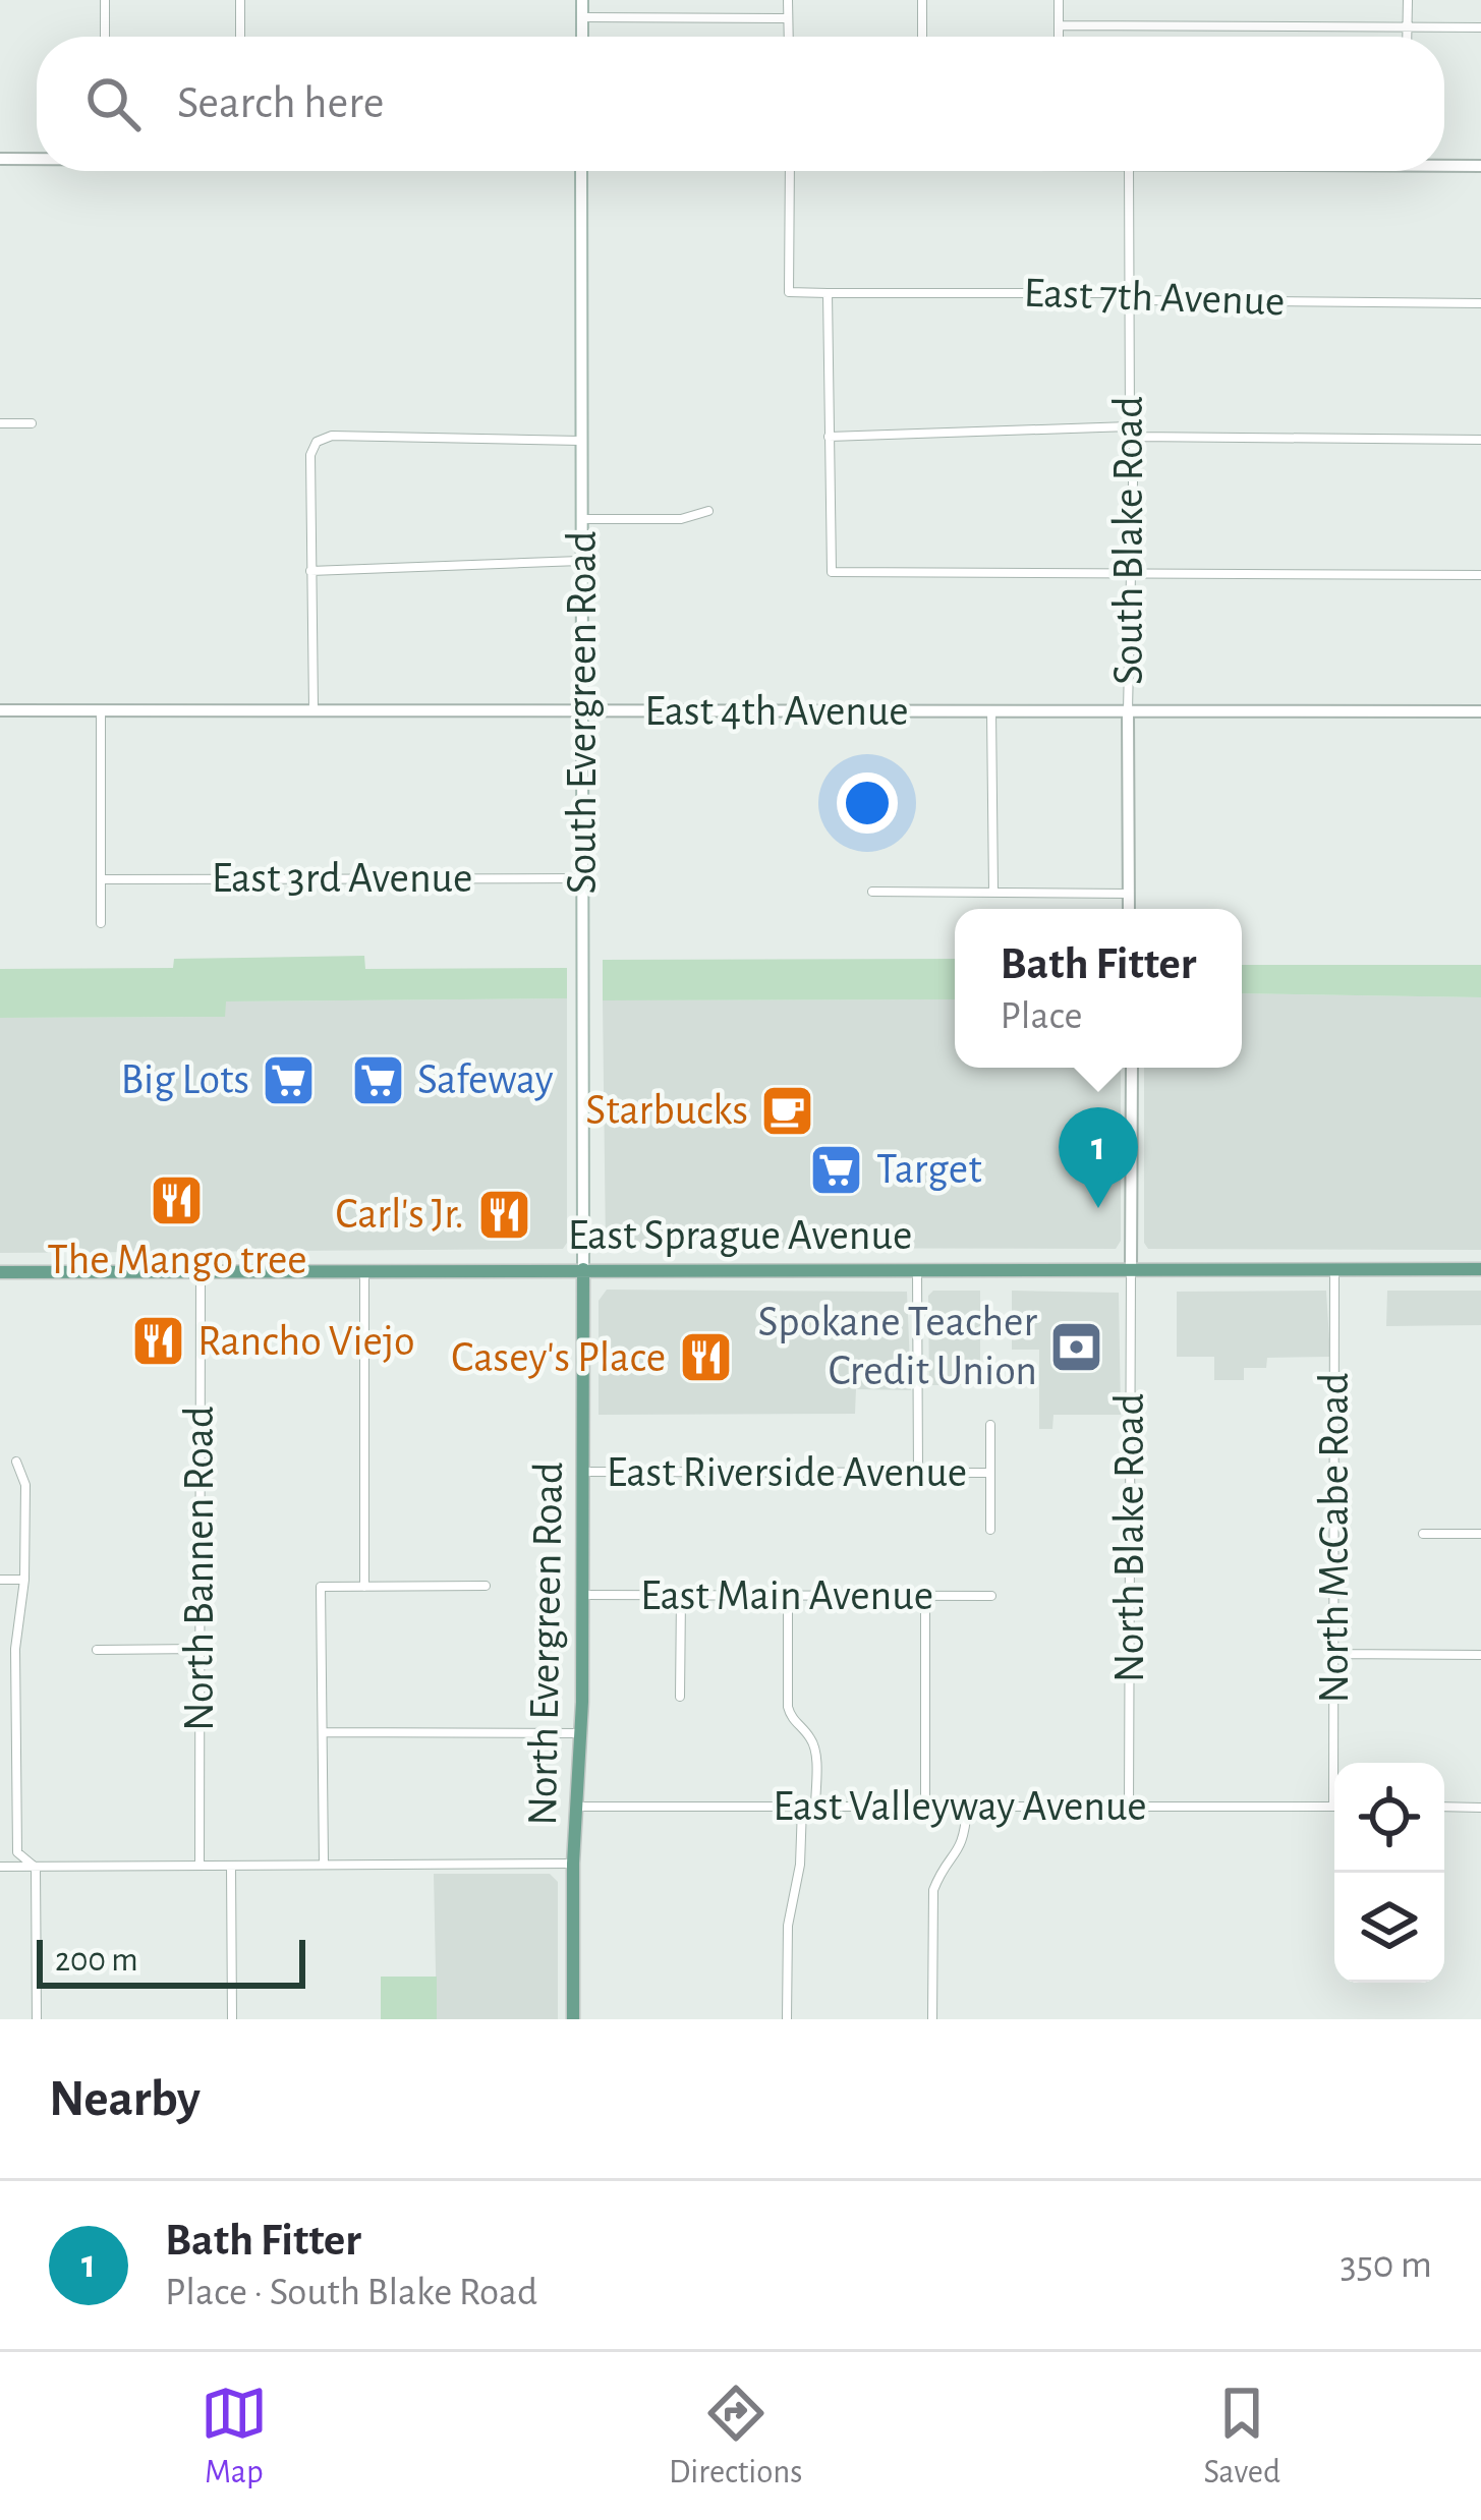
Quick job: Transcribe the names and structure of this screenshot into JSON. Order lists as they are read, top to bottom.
{
  "streets": {
    "main road": ["East Sprague Avenue", "North Evergreen Road"],
    "street": [
      "East 7th Avenue",
      "South Blake Road",
      "East 4th Avenue",
      "South Evergreen Road",
      "East 3rd Avenue",
      "East Riverside Avenue",
      "North Blake Road",
      "North McCabe Road",
      "North Bannen Road",
      "East Main Avenue",
      "East Valleyway Avenue"
    ]
  },
  "crossings": [
    ["East 7th Avenue", "South Blake Road"],
    ["South Blake Road", "East 4th Avenue"],
    ["East 4th Avenue", "South Evergreen Road"],
    ["South Evergreen Road", "East 3rd Avenue"],
    ["South Evergreen Road", "East Sprague Avenue"],
    ["South Evergreen Road", "North Evergreen Road"],
    ["East Sprague Avenue", "North Blake Road"],
    ["East Sprague Avenue", "North McCabe Road"],
    ["East Sprague Avenue", "North Bannen Road"],
    ["East Sprague Avenue", "North Evergreen Road"],
    ["East Riverside Avenue", "North Evergreen Road"],
    ["North Blake Road", "East Valleyway Avenue"],
    ["East Main Avenue", "North Evergreen Road"],
    ["North Evergreen Road", "East Valleyway Avenue"]
  ],
  "places": {
    "supermarket": ["Big Lots", "Safeway", "Target"],
    "cafe": ["Starbucks"],
    "restaurant": [
      "The Mango tree",
      "Carl's Jr.",
      "Rancho Viejo",
      "Casey's Place"
    ],
    "bank": ["Spokane Teacher Credit Union"]
  },
  "scale_bar": "200 m",
  "page": {
    "search": "Search here",
    "popup": ["Bath Fitter", "Place"],
    "pins": "1",
    "scale": "200 m",
    "heading": "Nearby",
    "list": [
      {
        "mark": "1",
        "name": "Bath Fitter",
        "note": "Place · South Blake Road",
        "value": "350 m"
      }
    ],
    "nav": ["Map", "Directions", "Saved"]
  }
}
